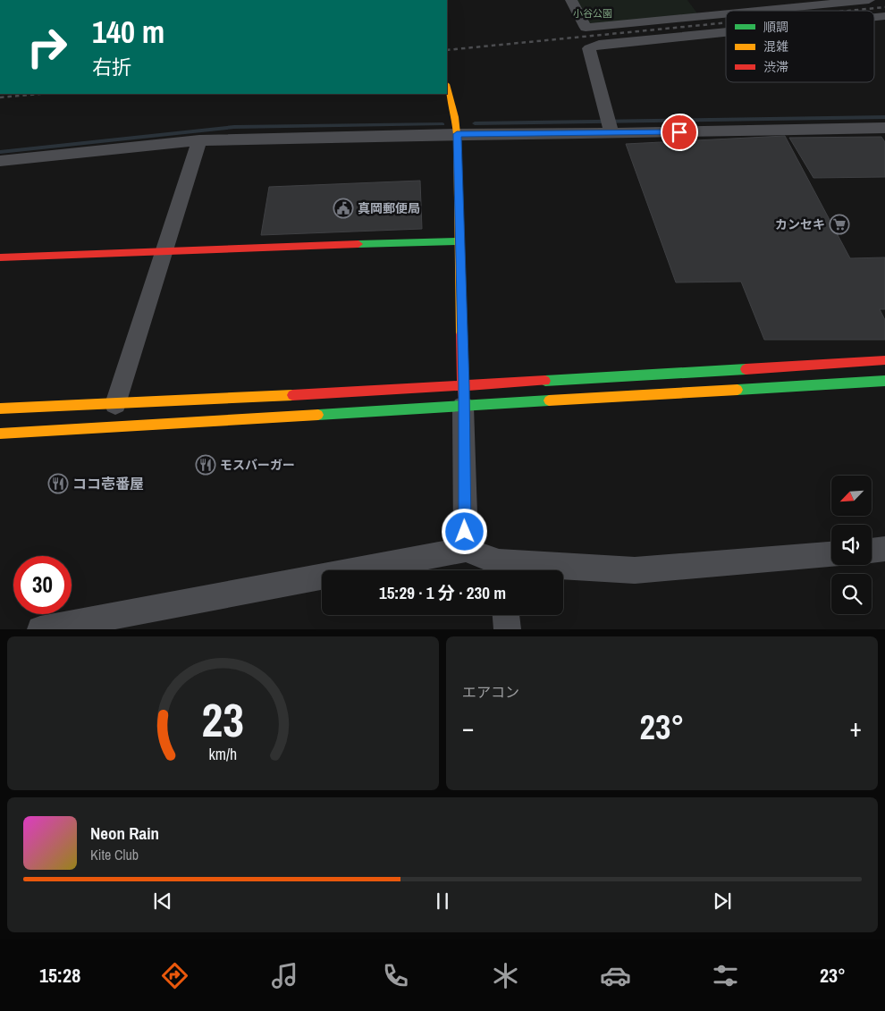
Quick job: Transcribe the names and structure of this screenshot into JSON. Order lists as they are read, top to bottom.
{
  "parks": ["小谷公園"],
  "places": {
    "public building": ["真岡郵便局"],
    "supermarket": ["カンセキ"],
    "restaurant": ["モスバーガー", "ココ壱番屋"]
  },
  "legend": ["順調", "混雑", "渋滞"],
  "north": "bottom left",
  "page": {
    "turn": ["140 m", "右折"],
    "limit": "30",
    "trip": "15:29 · 1 分 · 230 m",
    "tile": "エアコン",
    "heat": ["−", "23°", "+"],
    "song": ["Neon Rain", "Kite Club"],
    "tabs": ["15:28", "23°"],
    "gauge": ["23", "km/h"]
  }
}
